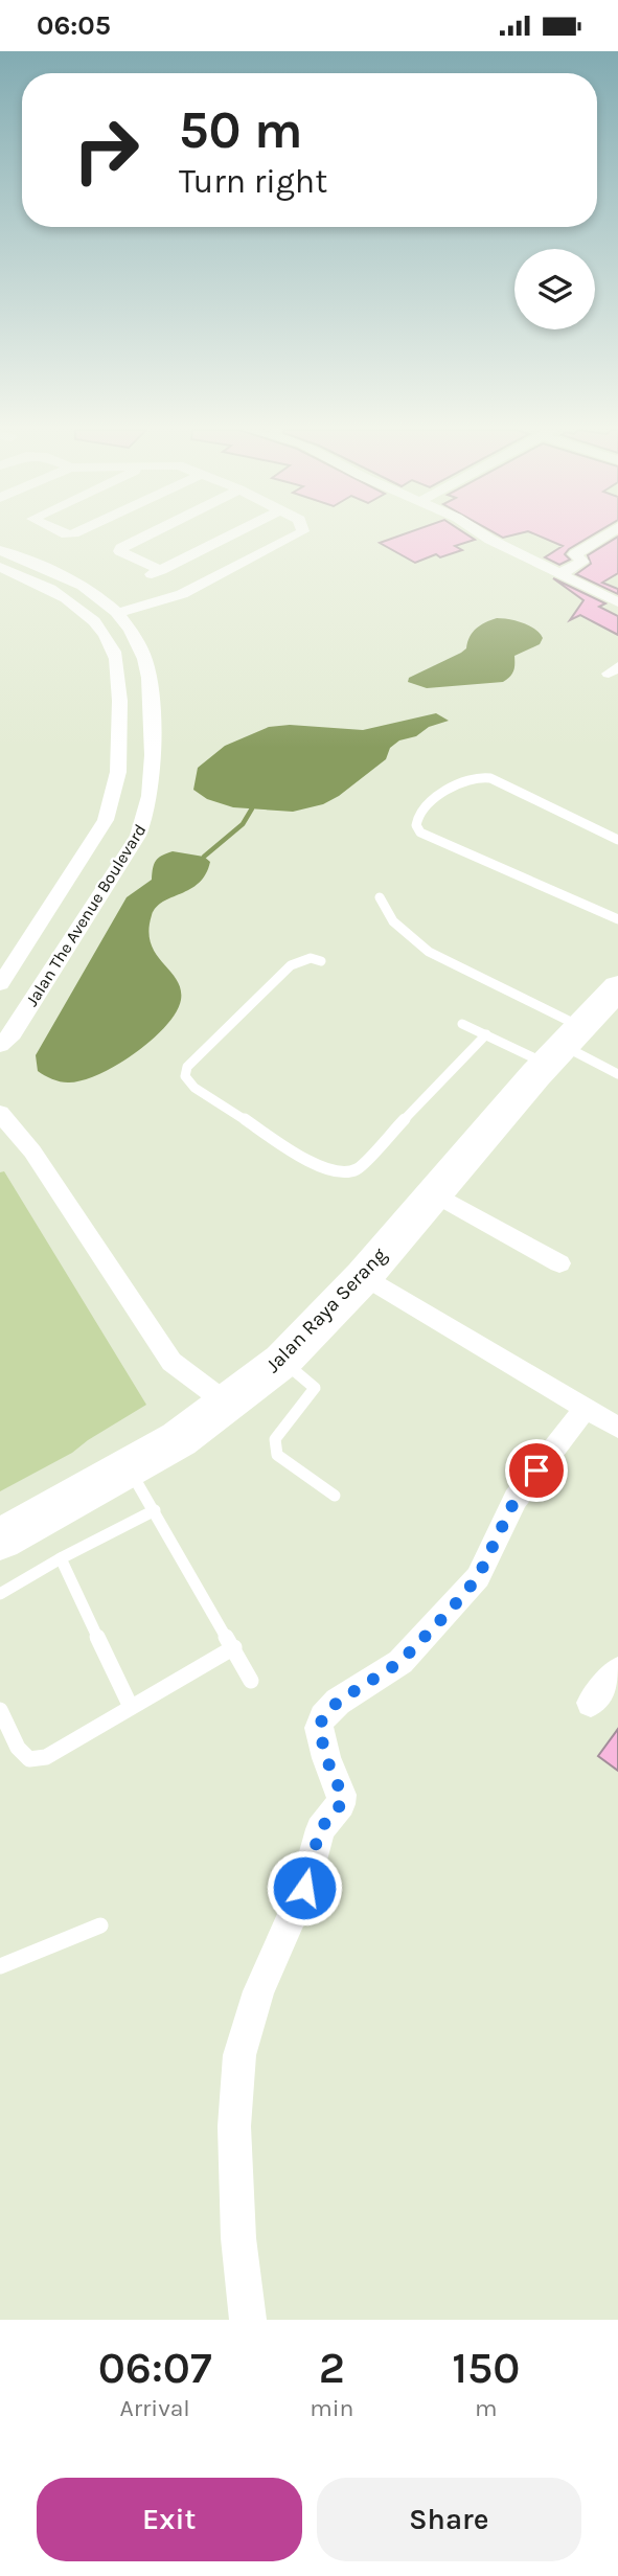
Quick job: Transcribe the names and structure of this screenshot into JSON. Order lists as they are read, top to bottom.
{
  "streets": {
    "highway": ["Jalan Raya Serang"],
    "street": ["Jalan The Avenue Boulevard"]
  },
  "page": {
    "status": "06:05",
    "turn": ["50 m", "Turn right"],
    "eta": [
      "06:07",
      "Arrival",
      "2",
      "min",
      "150",
      "m"
    ],
    "buttons": ["Exit", "Share"]
  }
}
